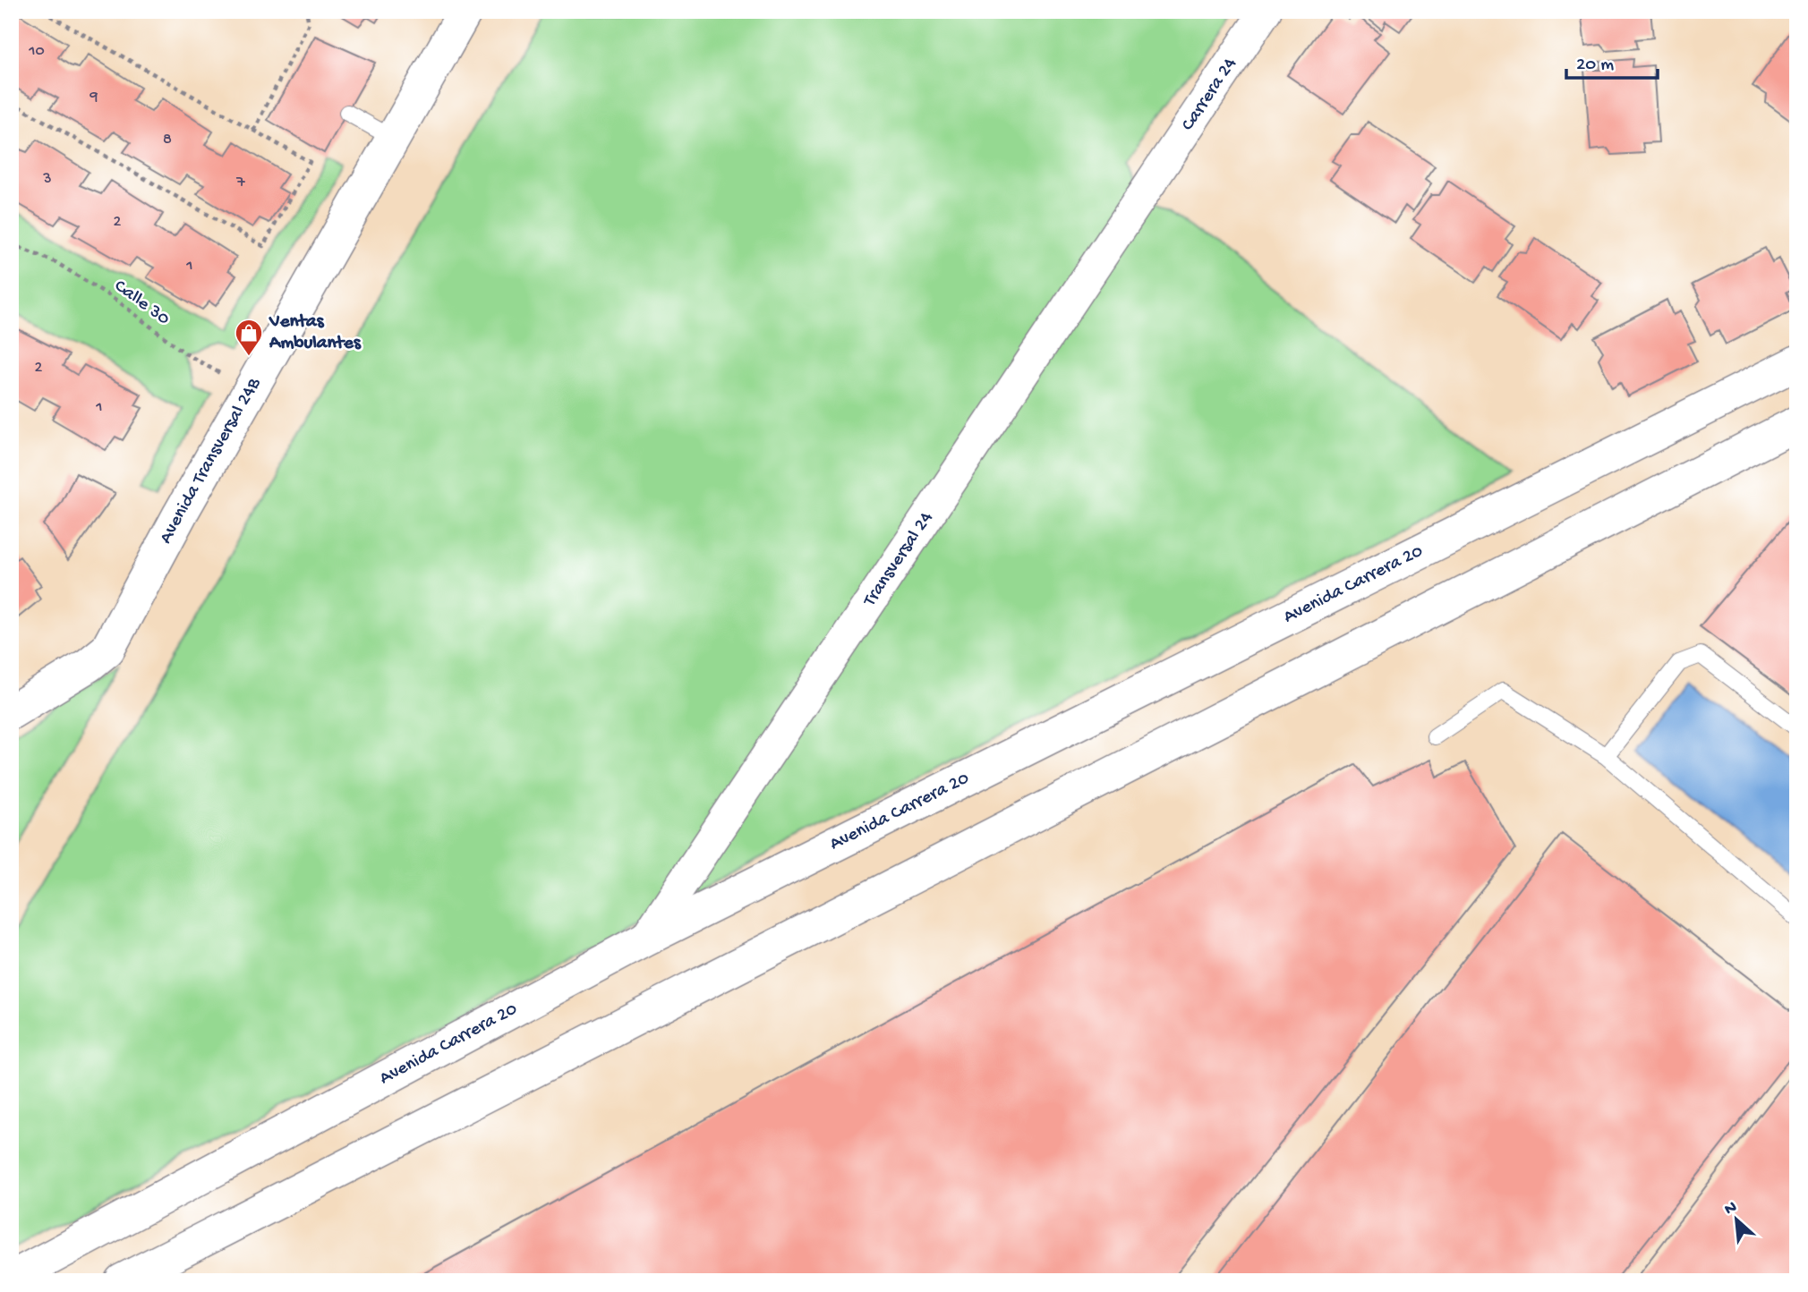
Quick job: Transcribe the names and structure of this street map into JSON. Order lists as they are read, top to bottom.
{
  "streets": {
    "street": [
      "Carrera 24",
      "Avenida Transversal 24B",
      "Transversal 24",
      "Avenida Carrera 20"
    ],
    "path": ["Calle 30"]
  },
  "crossings": [
    ["Carrera 24", "Transversal 24"],
    ["Calle 30", "Avenida Transversal 24B"],
    ["Transversal 24", "Avenida Carrera 20"]
  ],
  "places": {
    "shop": ["Ventas Ambulantes"]
  },
  "house_numbers": [
    "10",
    "9",
    "8",
    "3",
    "7",
    "2",
    "1",
    "2",
    "1"
  ],
  "scale_bar": "20 m",
  "north": "top left"
}
